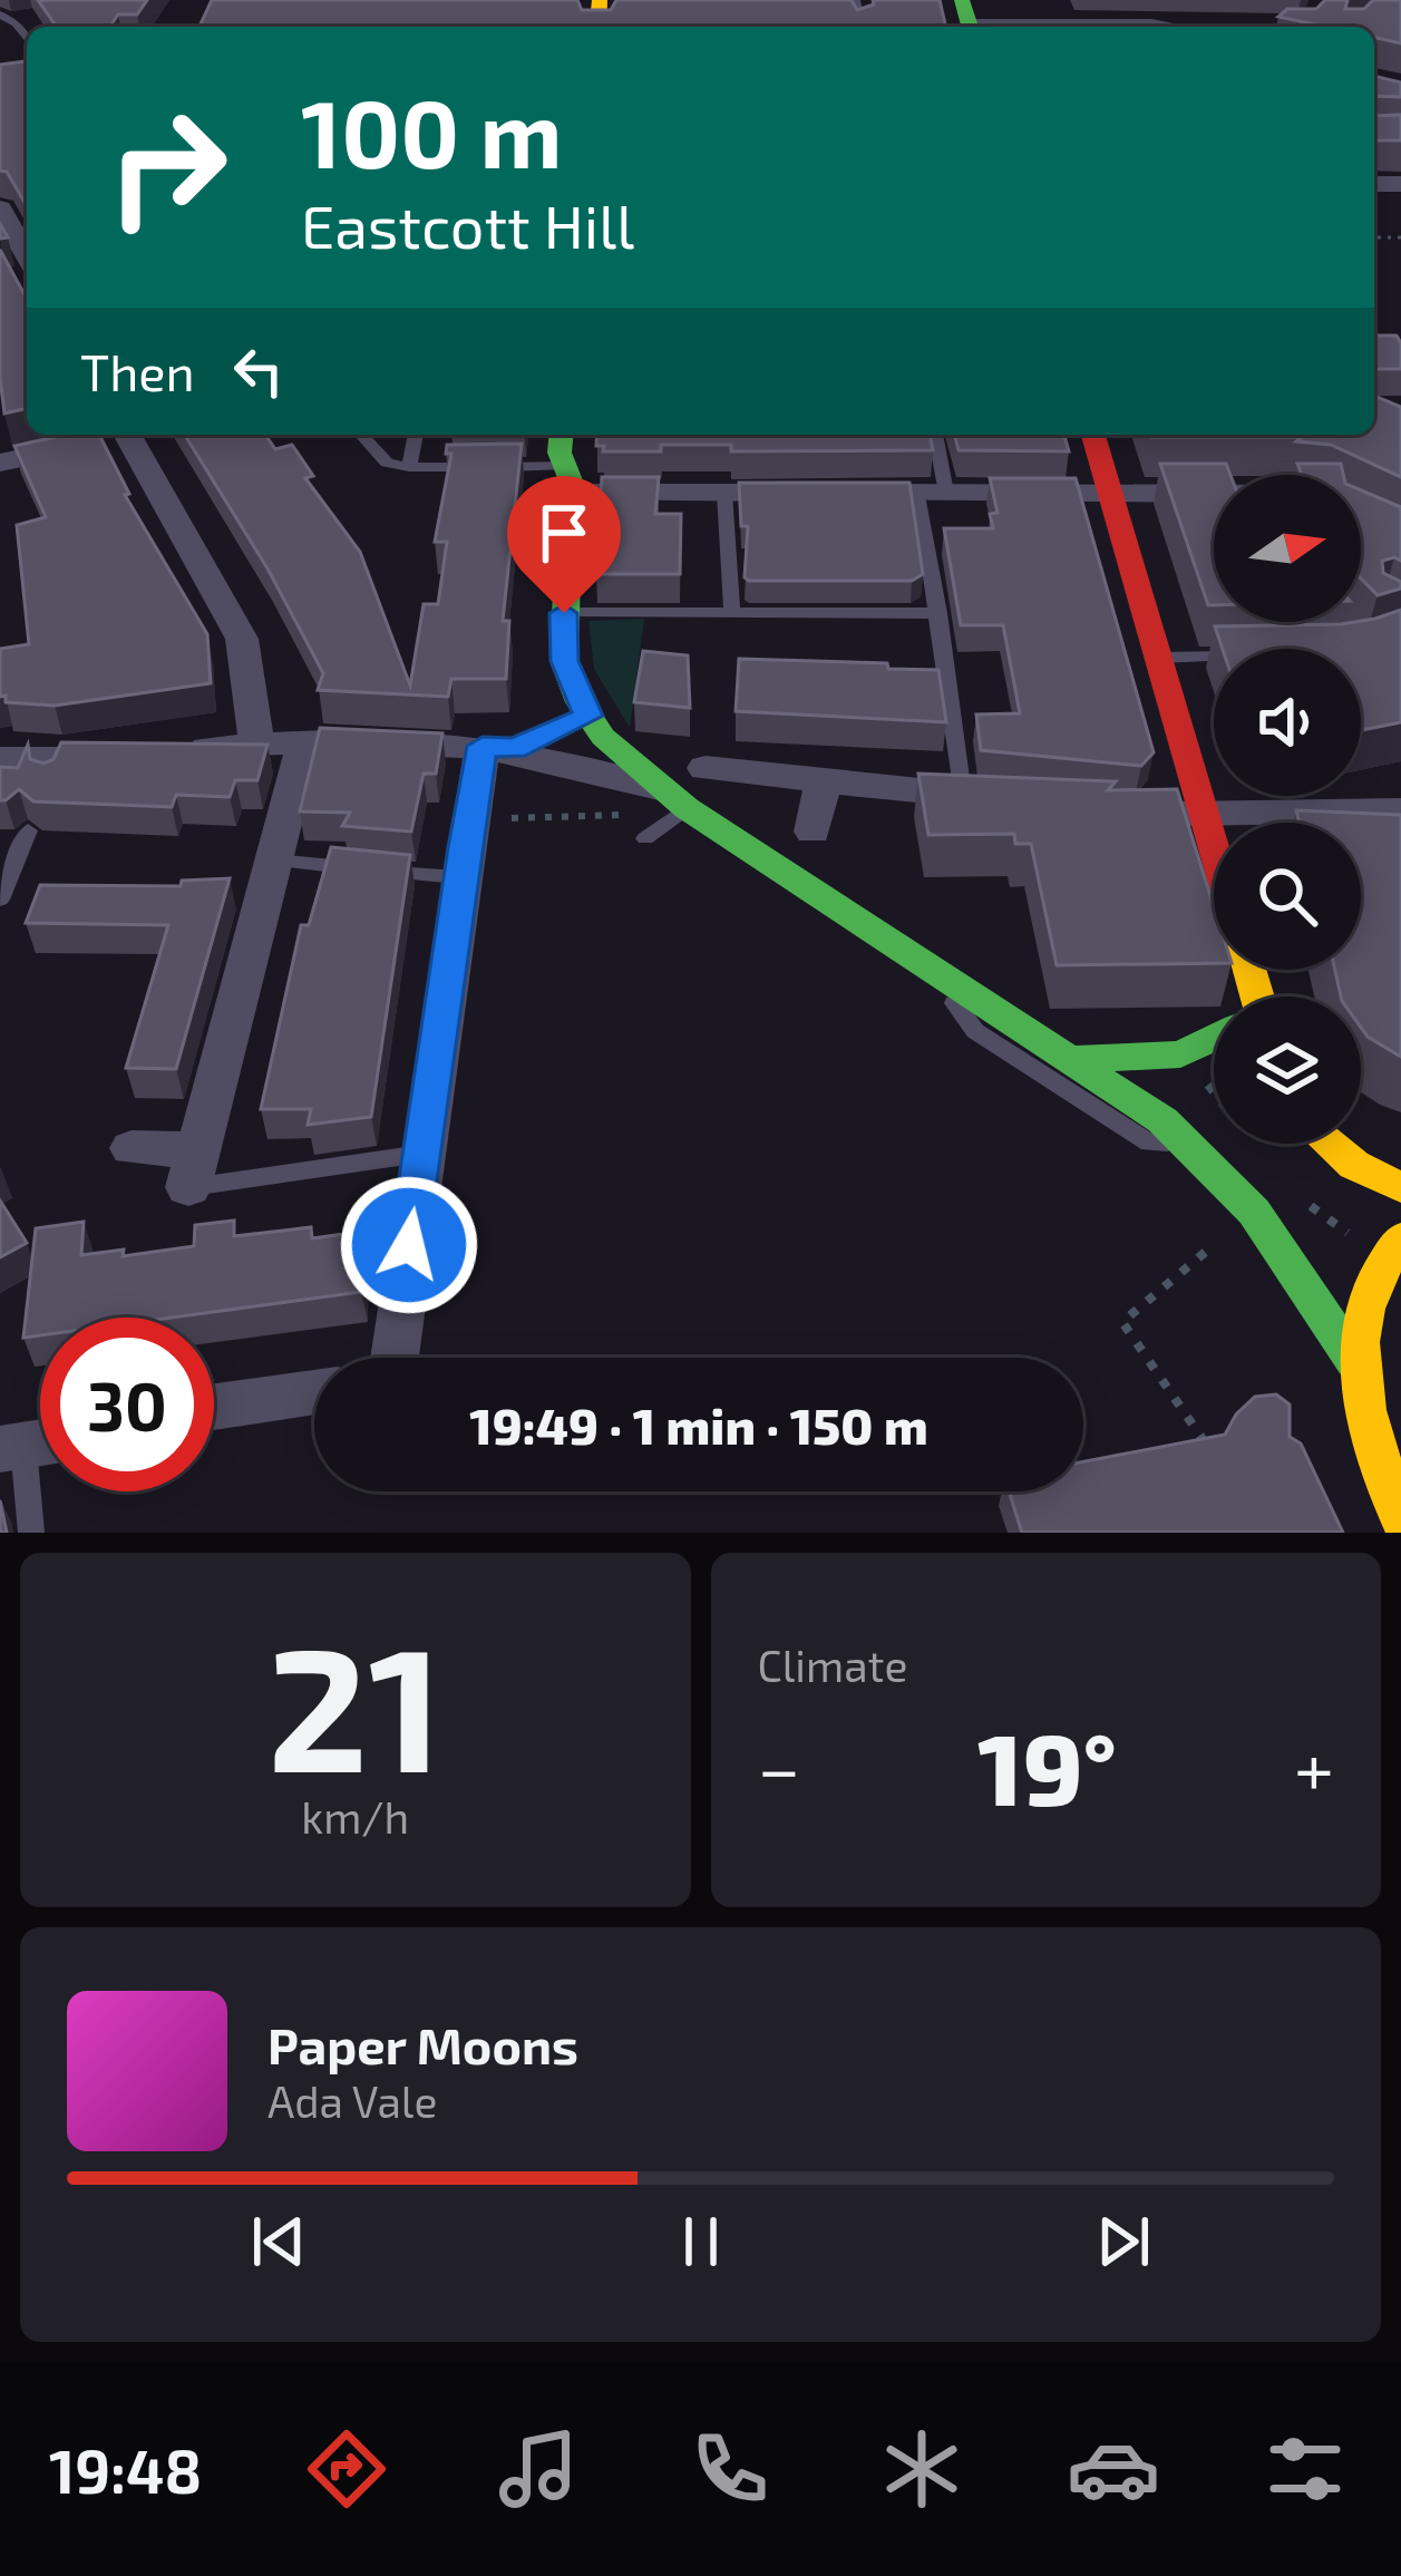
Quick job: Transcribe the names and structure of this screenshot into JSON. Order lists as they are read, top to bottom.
{
  "north": "right",
  "page": {
    "turn": ["100 m", "Eastcott Hill"],
    "then": "Then",
    "limit": "30",
    "trip": "19:49 · 1 min · 150 m",
    "tile": [
      ["21", "km/h"],
      "Climate"
    ],
    "heat": ["−", "19°", "+"],
    "song": ["Paper Moons", "Ada Vale"],
    "tabs": "19:48"
  }
}
